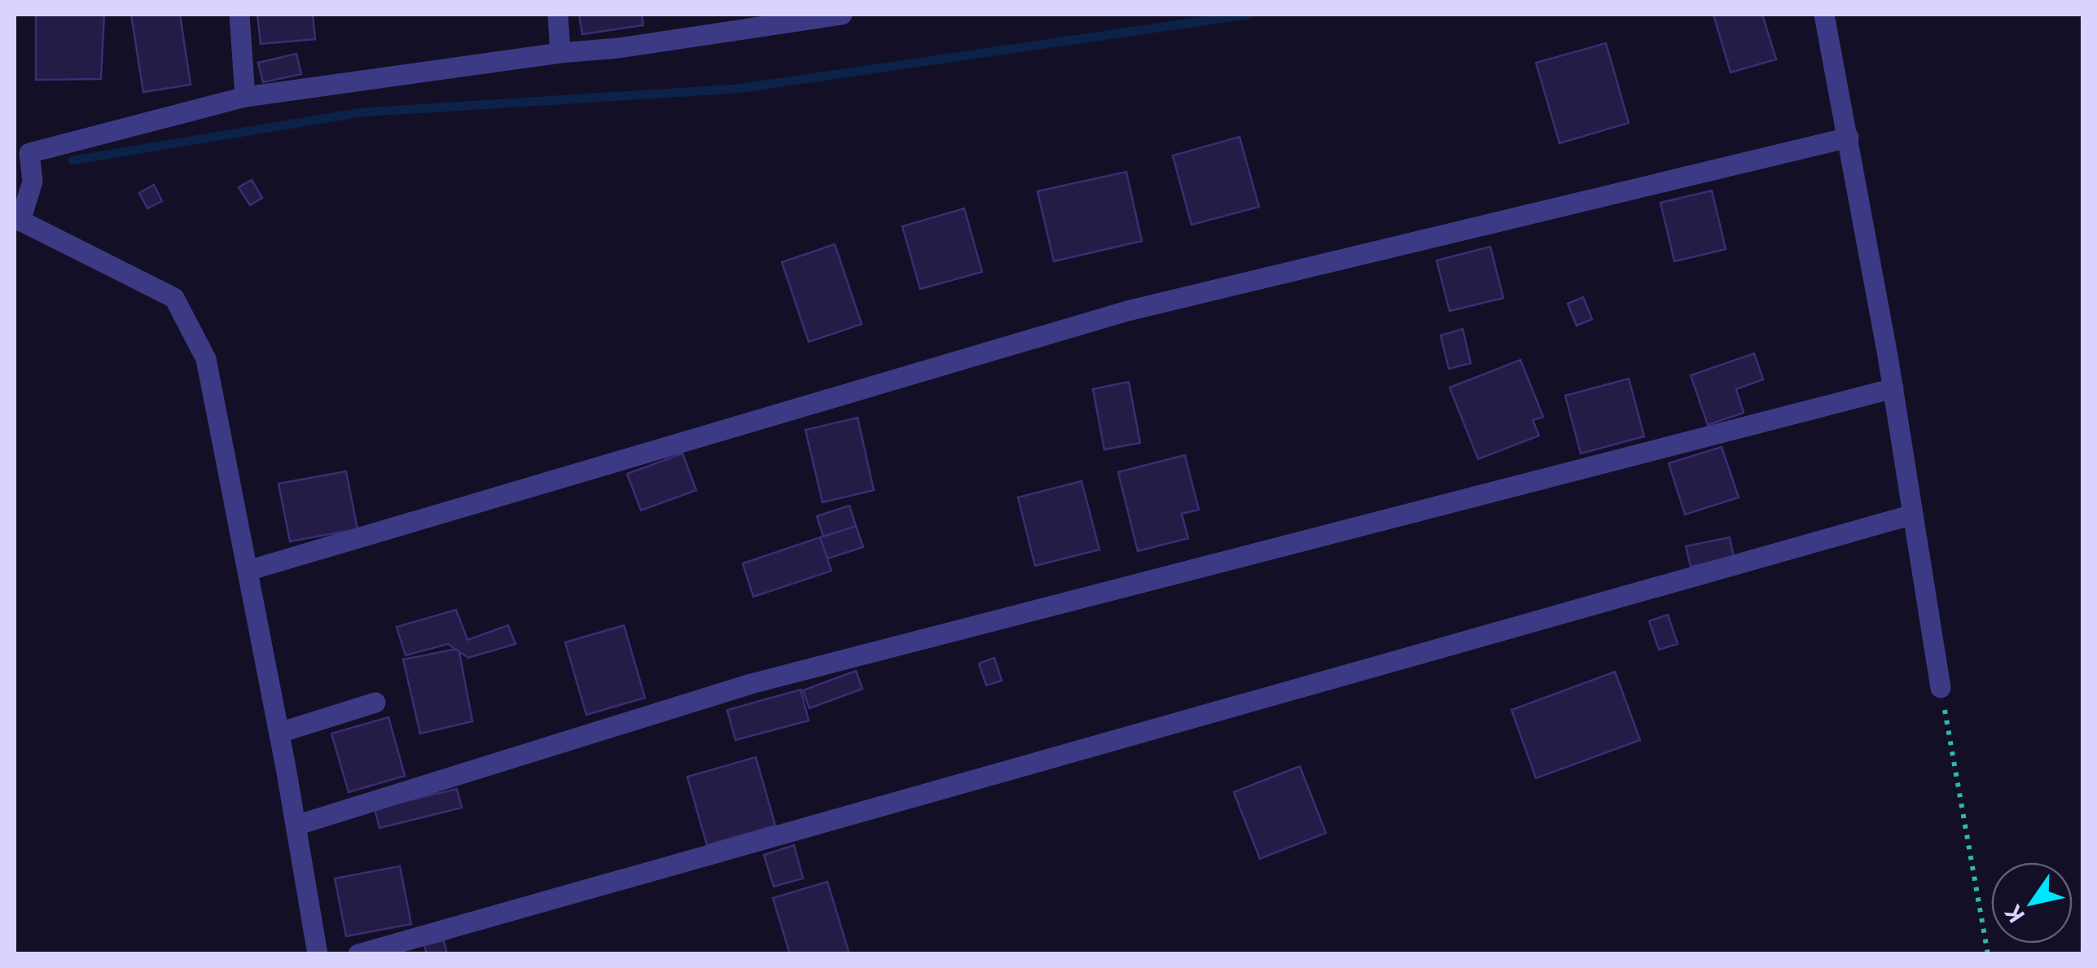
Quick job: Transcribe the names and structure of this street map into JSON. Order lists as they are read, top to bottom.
{
  "north": "bottom left"
}
